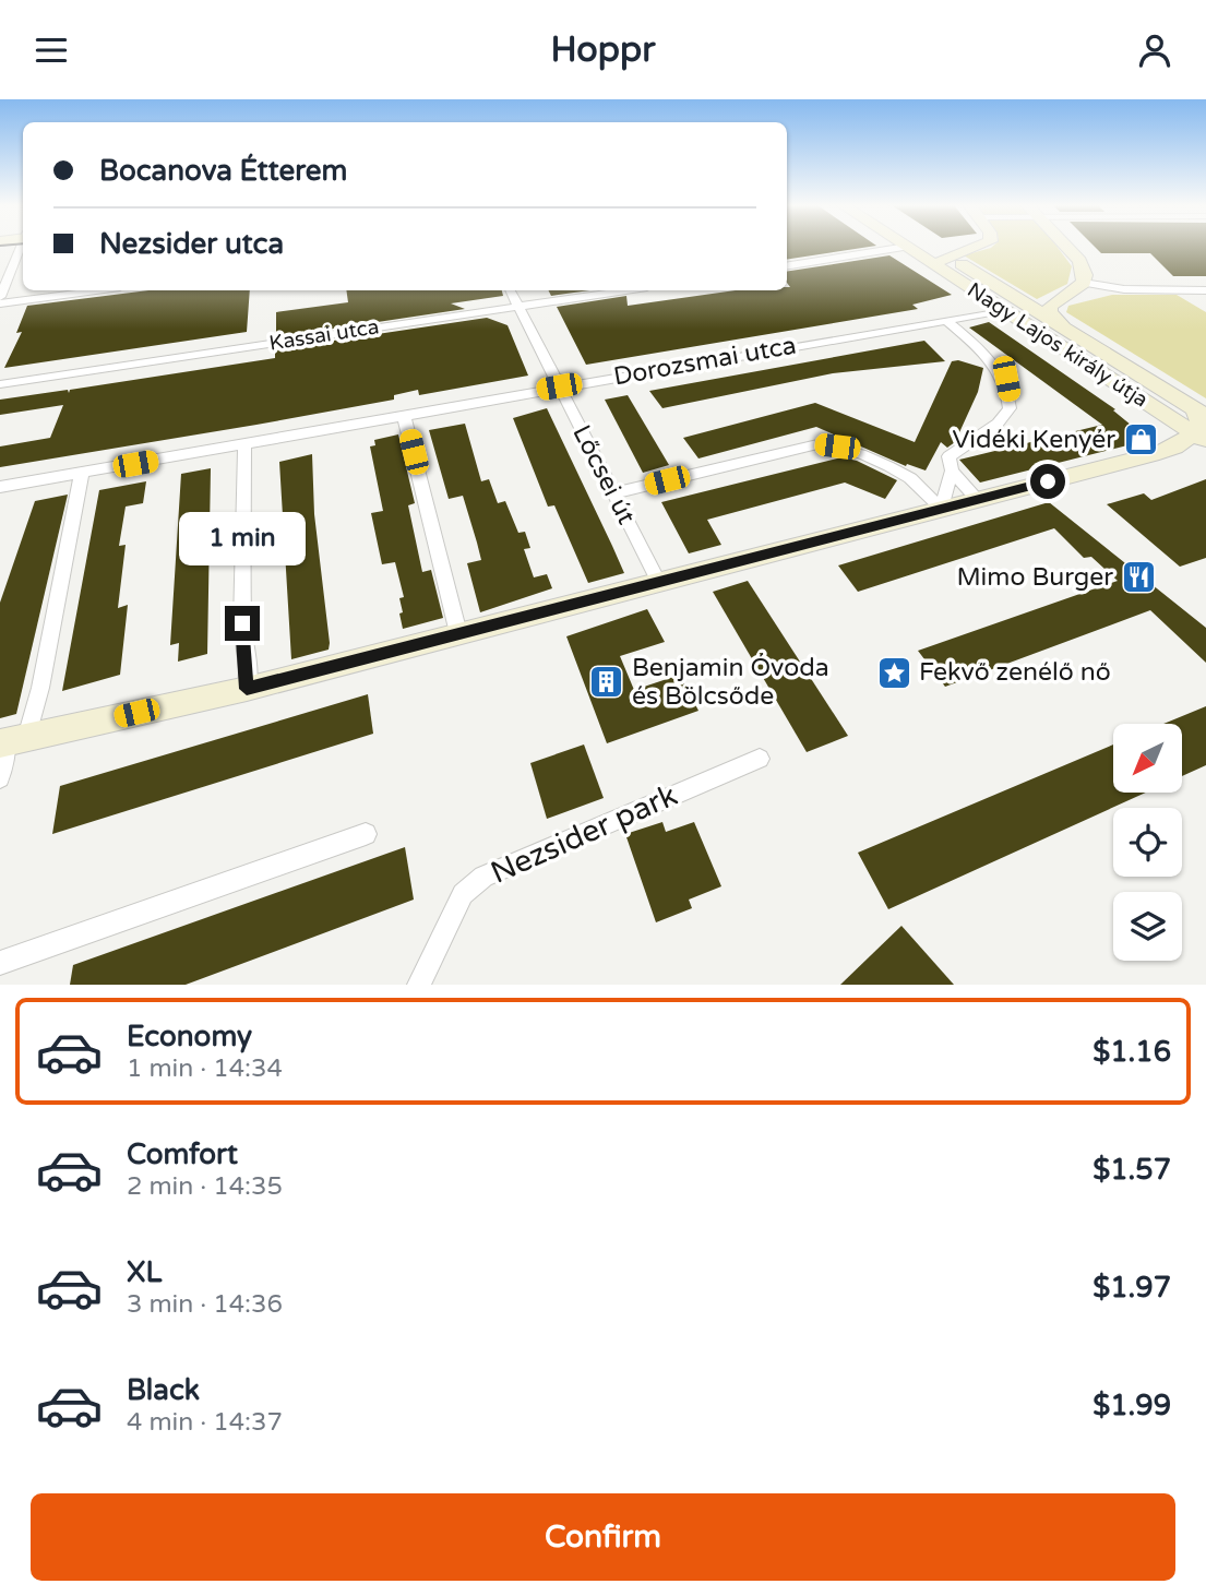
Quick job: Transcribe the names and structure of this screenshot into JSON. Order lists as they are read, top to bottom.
{
  "streets": {
    "street": [
      "Kassai utca",
      "Nagy Lajos király útja",
      "Dorozsmai utca",
      "Lőcsei út",
      "Nezsider park"
    ]
  },
  "crossings": [
    ["Kassai utca", "Lőcsei út"],
    ["Nagy Lajos király útja", "Dorozsmai utca"],
    ["Dorozsmai utca", "Lőcsei út"]
  ],
  "places": {
    "shop": ["Vidéki Kenyér"],
    "restaurant": ["Mimo Burger"],
    "place": ["Fekvő zenélő nő"],
    "building": ["Benjamin Óvoda és Bölcsőde"]
  },
  "north": "bottom left",
  "page": {
    "header": "Hoppr",
    "banner": ["Bocanova Étterem", "Nezsider utca"],
    "bubble": "1 min",
    "list": [
      {
        "name": "Economy",
        "note": "1 min · 14:34",
        "value": "$1.16"
      },
      {
        "name": "Comfort",
        "note": "2 min · 14:35",
        "value": "$1.57"
      },
      {
        "name": "XL",
        "note": "3 min · 14:36",
        "value": "$1.97"
      },
      {
        "name": "Black",
        "note": "4 min · 14:37",
        "value": "$1.99"
      }
    ],
    "buttons": "Confirm"
  }
}
